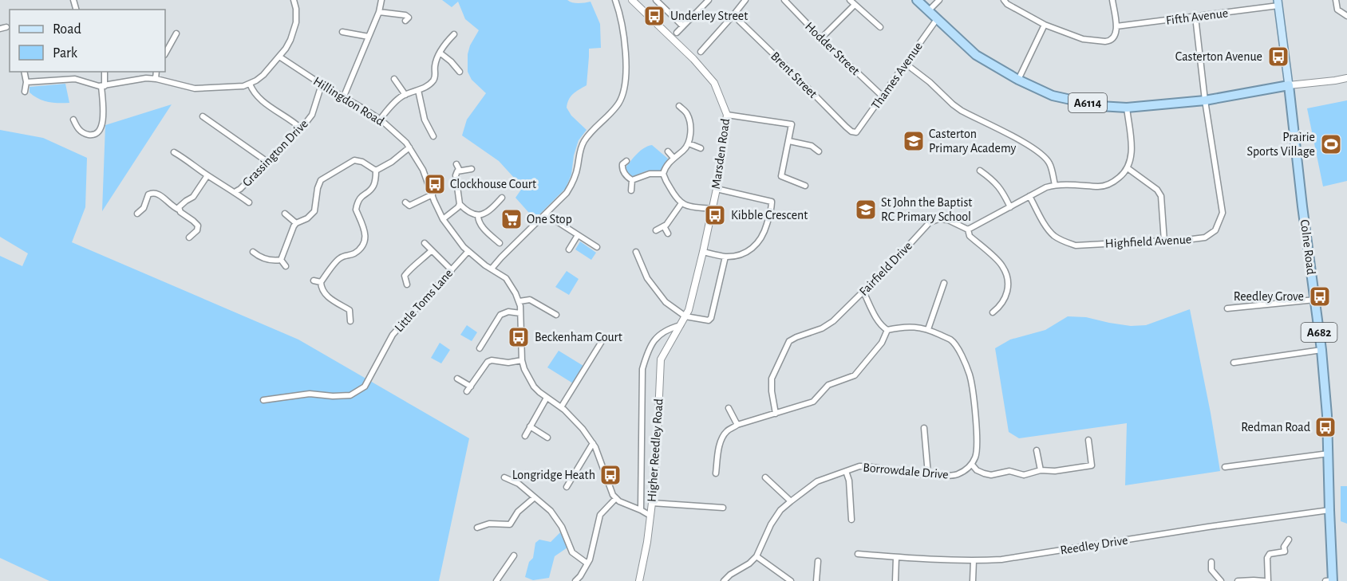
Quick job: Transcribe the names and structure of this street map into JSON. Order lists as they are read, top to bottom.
{
  "streets": {
    "highway": ["A6114", "Colne Road", "A682"],
    "street": [
      "Fifth Avenue",
      "Hodder Street",
      "Brent Street",
      "Thames Avenue",
      "Hillingdon Road",
      "Grassington Drive",
      "Marsden Road",
      "Highfield Avenue",
      "Fairfield Drive",
      "Little Toms Lane",
      "Higher Reedley Road",
      "Borrowdale Drive",
      "Reedley Drive"
    ]
  },
  "crossings": [
    ["Fifth Avenue", "Highfield Avenue"],
    ["Fifth Avenue", "Colne Road"],
    ["Hodder Street", "Thames Avenue"],
    ["Brent Street", "Thames Avenue"],
    ["Thames Avenue", "A6114"],
    ["Hillingdon Road", "Grassington Drive"],
    ["Hillingdon Road", "Little Toms Lane"],
    ["A6114", "Highfield Avenue"],
    ["A6114", "Colne Road"],
    ["Marsden Road", "Higher Reedley Road"],
    ["Colne Road", "Reedley Drive"]
  ],
  "places": {
    "bus stop": [
      "Underley Street",
      "Casterton Avenue",
      "Clockhouse Court",
      "Kibble Crescent",
      "Reedley Grove",
      "Beckenham Court",
      "Redman Road",
      "Longridge Heath"
    ],
    "school or university": ["Casterton Primary Academy", "St John the Baptist RC Primary School"],
    "sports": ["Prairie Sports Village"],
    "supermarket": ["One Stop"]
  },
  "legend": ["Road", "Park"]
}
